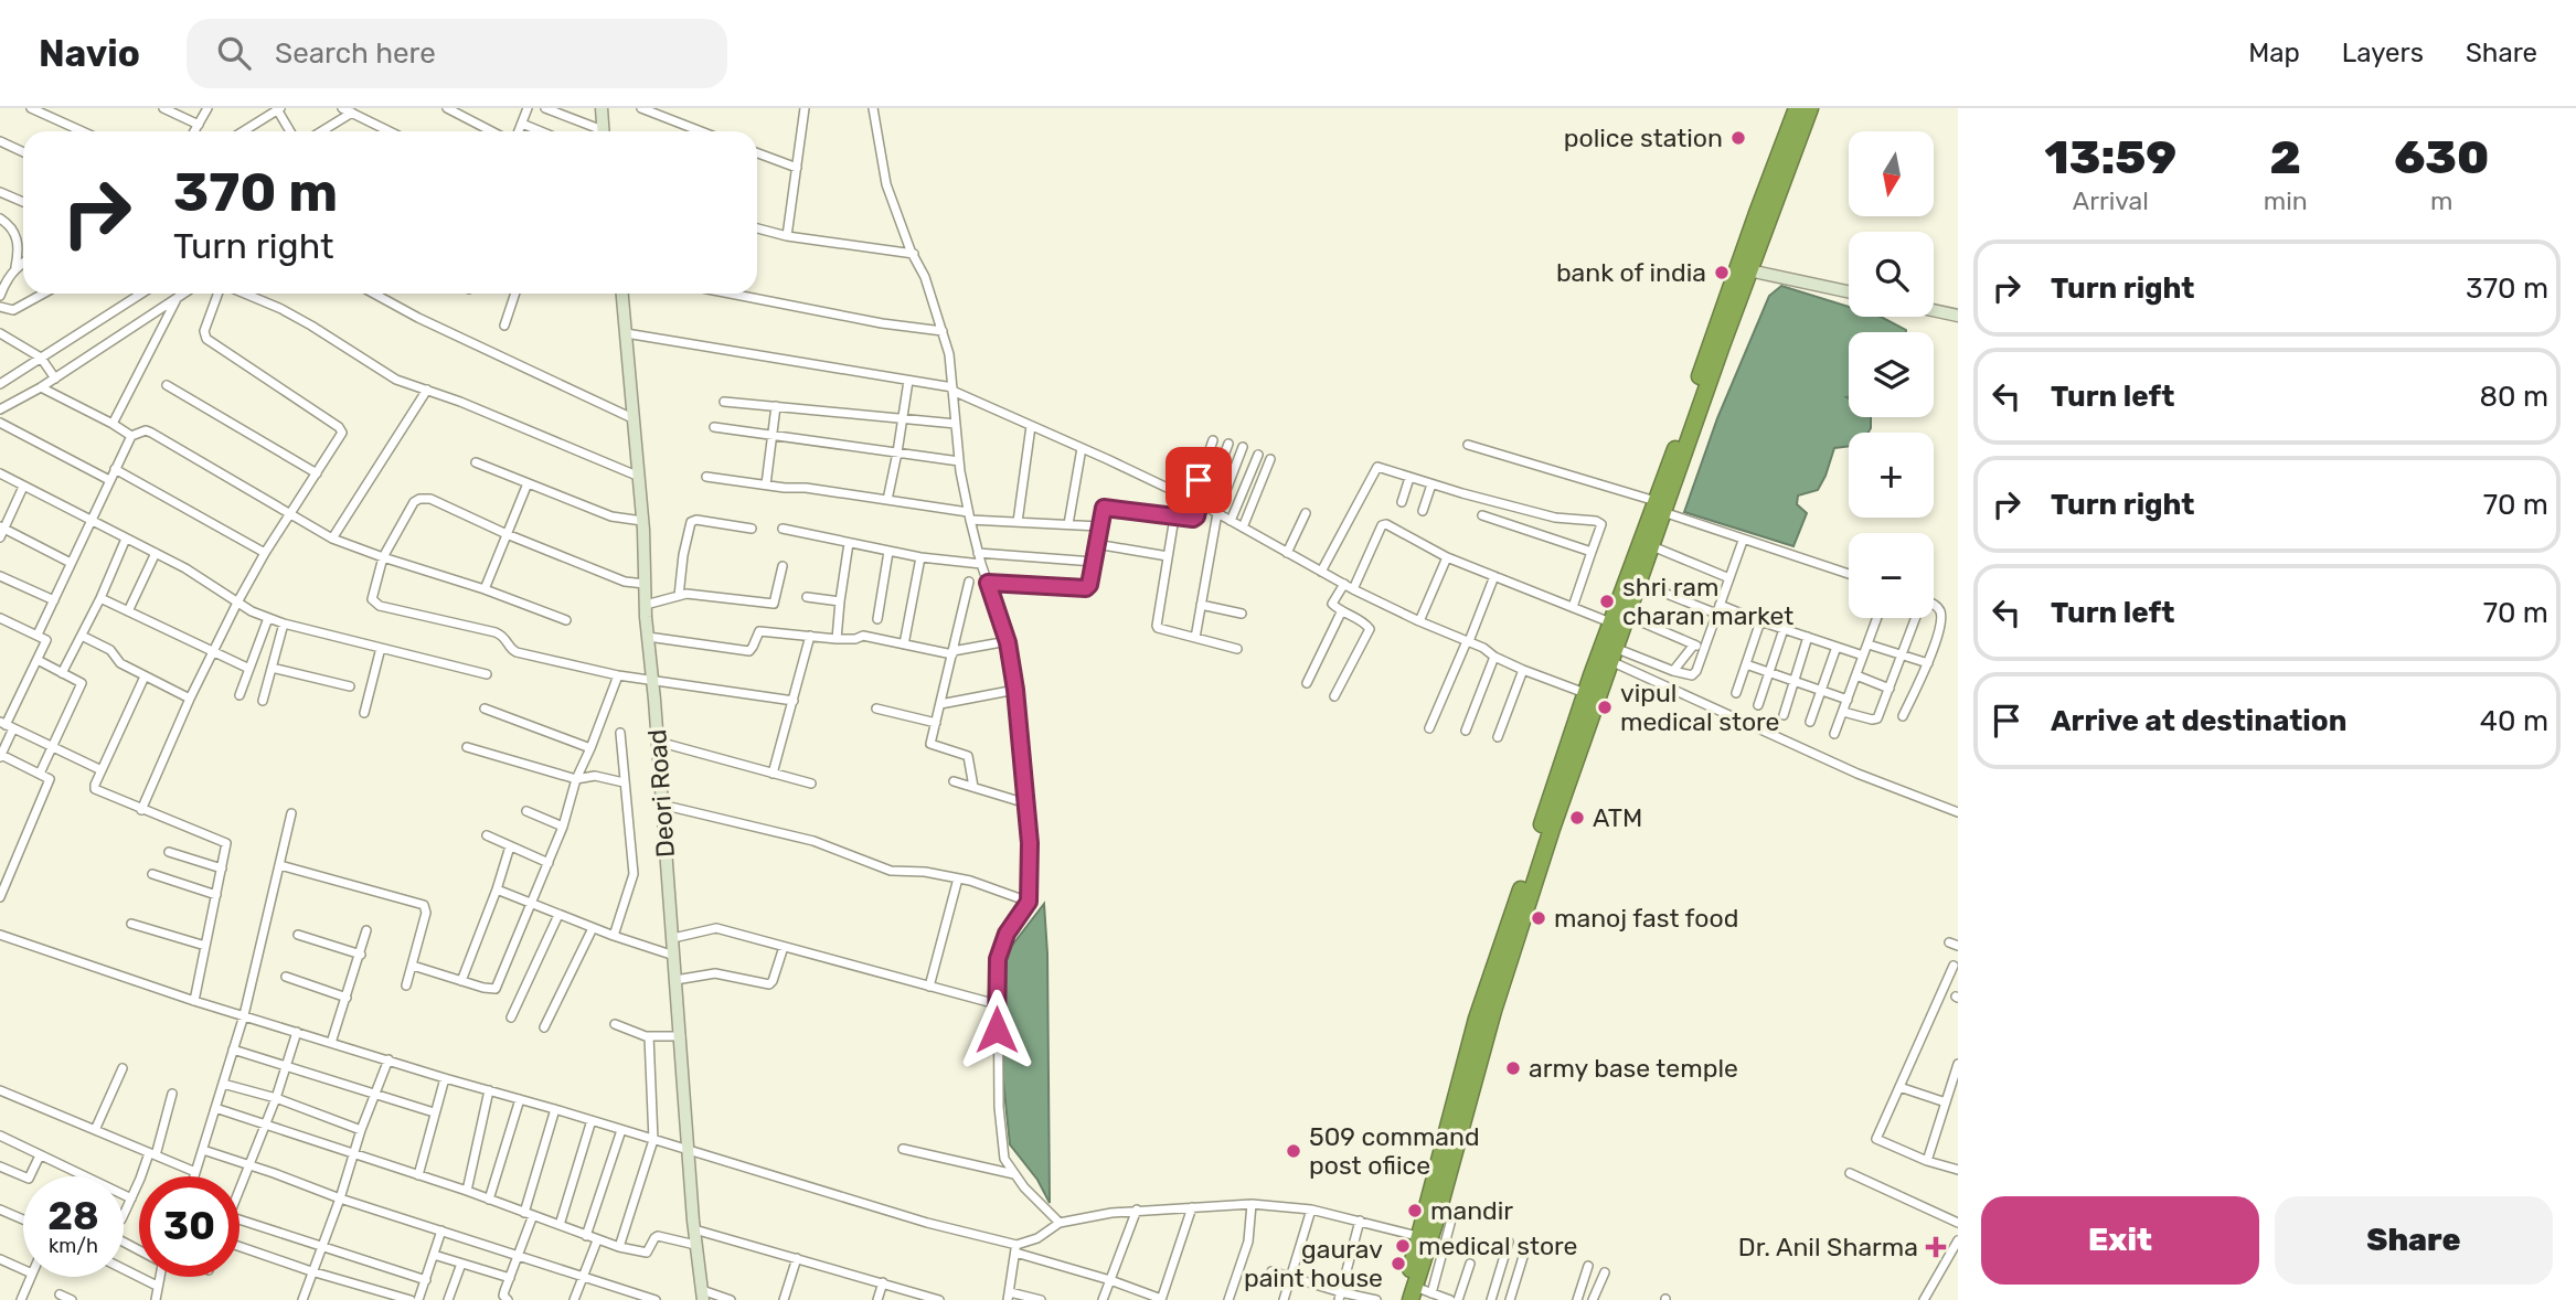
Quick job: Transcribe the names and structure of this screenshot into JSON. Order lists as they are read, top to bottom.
{
  "streets": {
    "street": ["Deori Road"]
  },
  "places": {
    "other": [
      "police station",
      "bank of india",
      "shri ram charan market",
      "vipul medical store",
      "ATM",
      "manoj fast food",
      "army base temple",
      "509 command post ofiice",
      "mandir",
      "medical store",
      "gaurav paint house"
    ],
    "health": ["Dr. Anil Sharma"]
  },
  "north": "bottom",
  "page": {
    "header": "Navio",
    "search": "Search here",
    "nav": ["Map", "Layers", "Share"],
    "eta": [
      "13:59",
      "Arrival",
      "2",
      "min",
      "630",
      "m"
    ],
    "map_buttons": ["+", "−"],
    "turn": ["370 m", "Turn right"],
    "list": [
      {
        "name": "Turn right",
        "value": "370 m"
      },
      {
        "name": "Turn left",
        "value": "80 m"
      },
      {
        "name": "Turn right",
        "value": "70 m"
      },
      {
        "name": "Turn left",
        "value": "70 m"
      },
      {
        "name": "Arrive at destination",
        "value": "40 m"
      }
    ],
    "speed": "28 km/h",
    "limit": "30",
    "buttons": ["Exit", "Share"]
  }
}
